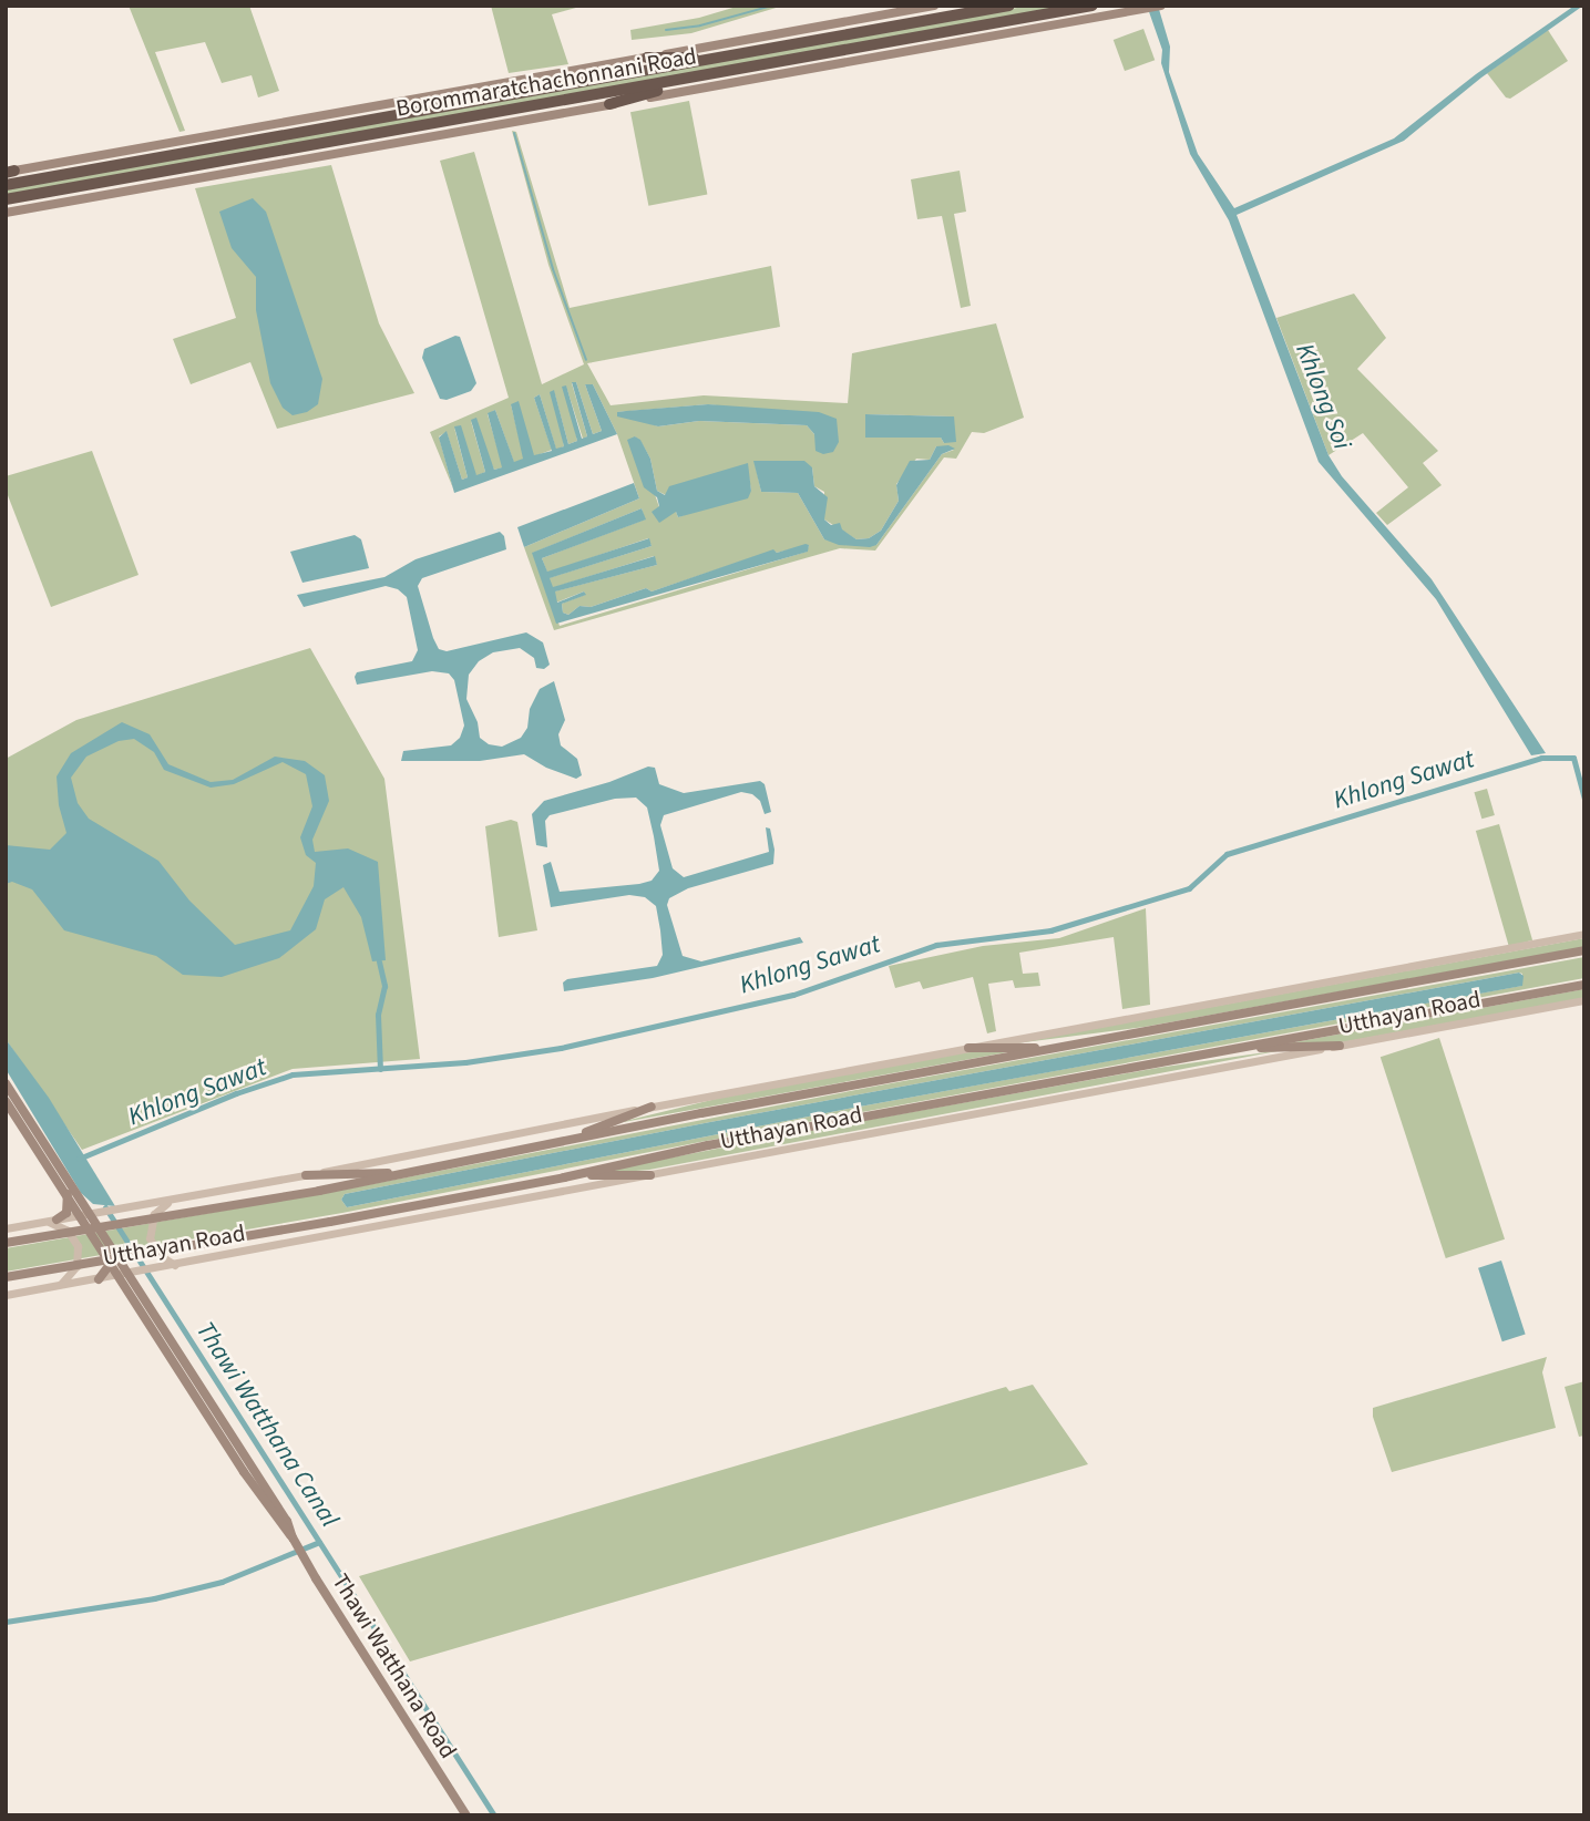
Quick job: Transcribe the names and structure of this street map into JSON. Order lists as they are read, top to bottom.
{
  "streets": {
    "highway": ["Borommaratchachonnani Road"],
    "main road": ["Utthayan Road", "Thawi Watthana Road"]
  },
  "crossings": [
    ["Utthayan Road", "Thawi Watthana Road"]
  ],
  "water": ["Khlong Soi", "Khlong Sawat", "Thawi Watthana Canal"]
}
